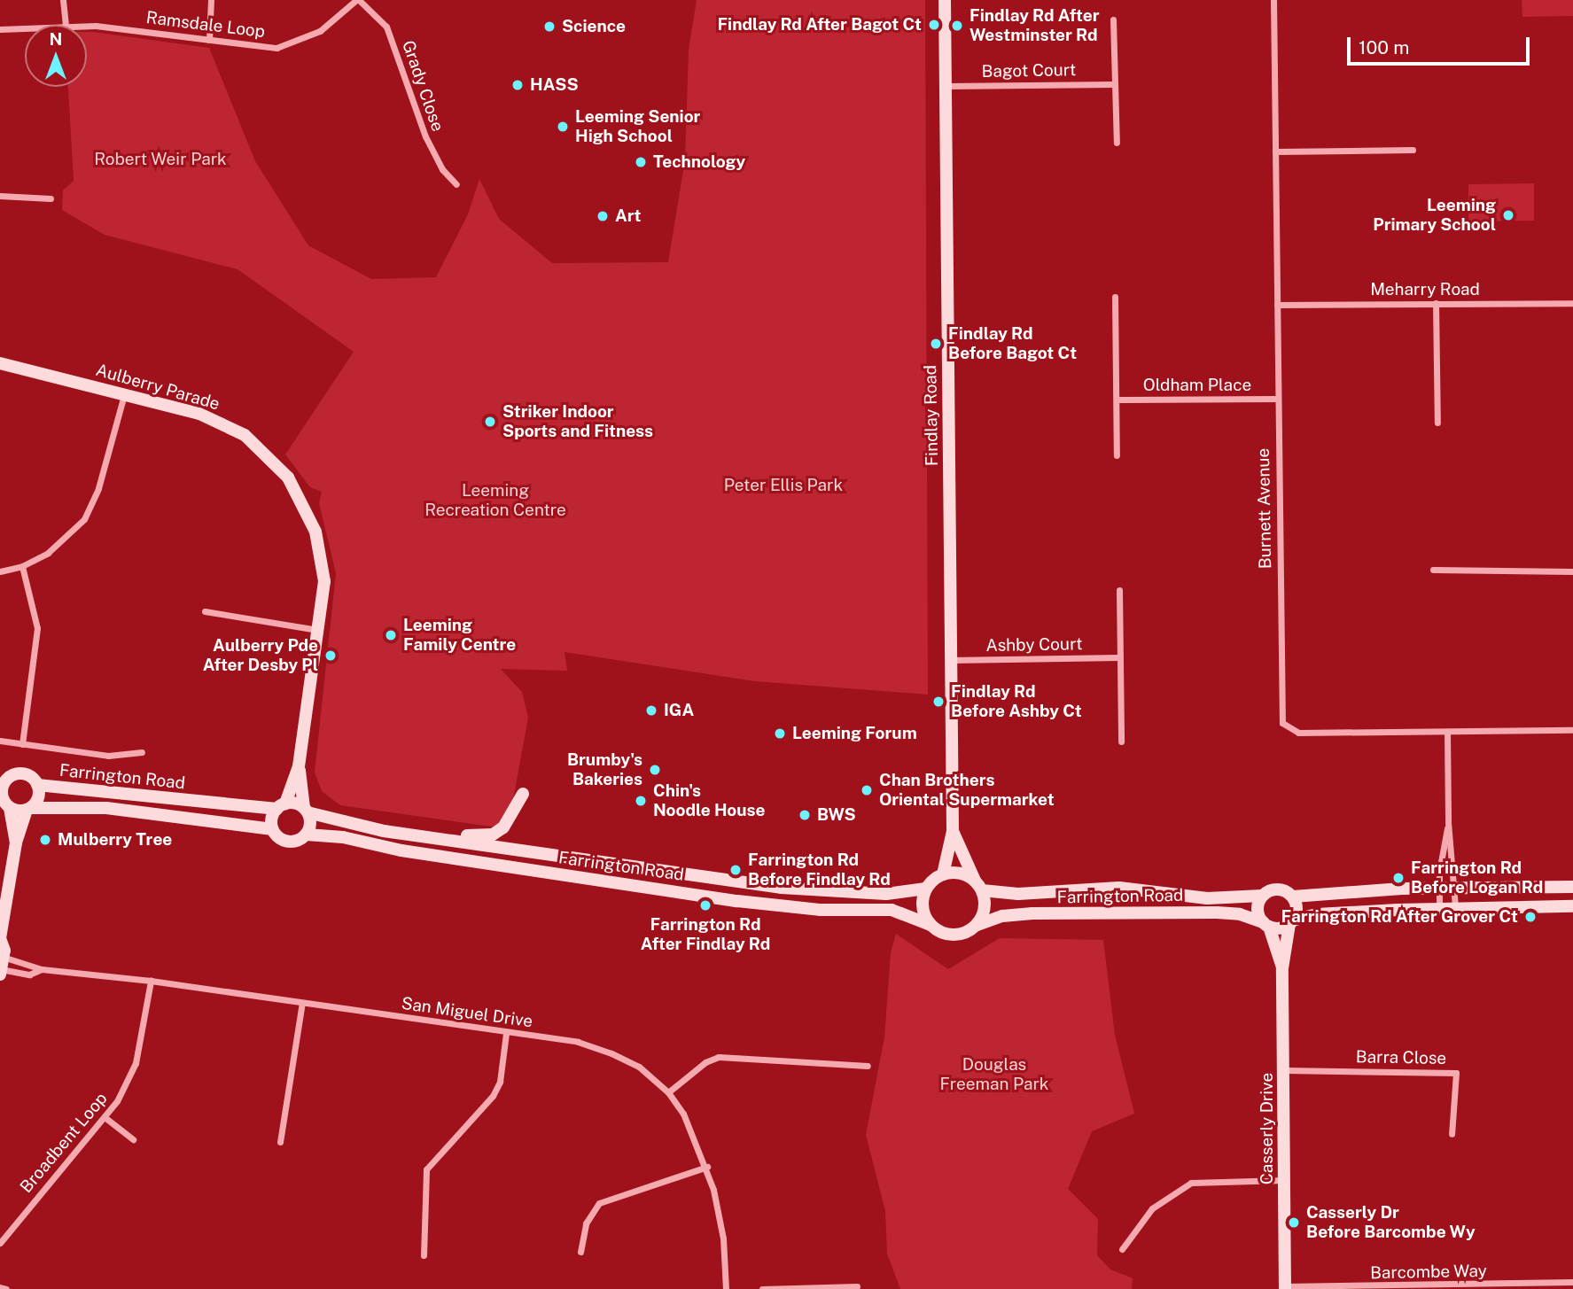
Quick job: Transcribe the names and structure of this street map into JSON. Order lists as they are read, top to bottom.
{
  "streets": {
    "main road": [
      "Aulberry Parade",
      "Findlay Road",
      "Farrington Road",
      "Casserly Drive"
    ],
    "street": [
      "Ramsdale Loop",
      "Bagot Court",
      "Grady Close",
      "Meharry Road",
      "Oldham Place",
      "Burnett Avenue",
      "Ashby Court",
      "San Miguel Drive",
      "Barra Close",
      "Broadbent Loop",
      "Barcombe Way"
    ]
  },
  "crossings": [
    ["Ramsdale Loop", "Grady Close"],
    ["Bagot Court", "Findlay Road"],
    ["Meharry Road", "Burnett Avenue"],
    ["Oldham Place", "Burnett Avenue"],
    ["Aulberry Parade", "Farrington Road"],
    ["Findlay Road", "Ashby Court"],
    ["Findlay Road", "Farrington Road"],
    ["Farrington Road", "Casserly Drive"],
    ["San Miguel Drive", "Broadbent Loop"],
    ["Barra Close", "Casserly Drive"],
    ["Casserly Drive", "Barcombe Way"]
  ],
  "parks": [
    "Robert Weir Park",
    "Peter Ellis Park",
    "Leeming Recreation Centre",
    "Douglas Freeman Park"
  ],
  "places": [
    "Findlay Rd After Bagot Ct",
    "Findlay Rd After Westminster Rd",
    "Science",
    "HASS",
    "Leeming Senior High School",
    "Technology",
    "Leeming Primary School",
    "Art",
    "Findlay Rd Before Bagot Ct",
    "Striker Indoor Sports and Fitness",
    "Leeming Family Centre",
    "Aulberry Pde After Desby Pl",
    "Findlay Rd Before Ashby Ct",
    "IGA",
    "Leeming Forum",
    "Brumby's Bakeries",
    "Chan Brothers Oriental Supermarket",
    "Chin's Noodle House",
    "BWS",
    "Mulberry Tree",
    "Farrington Rd Before Findlay Rd",
    "Farrington Rd Before Logan Rd",
    "Farrington Rd After Findlay Rd",
    "Farrington Rd After Grover Ct",
    "Casserly Dr Before Barcombe Wy"
  ],
  "scale_bar": "100 m",
  "north": "top"
}
